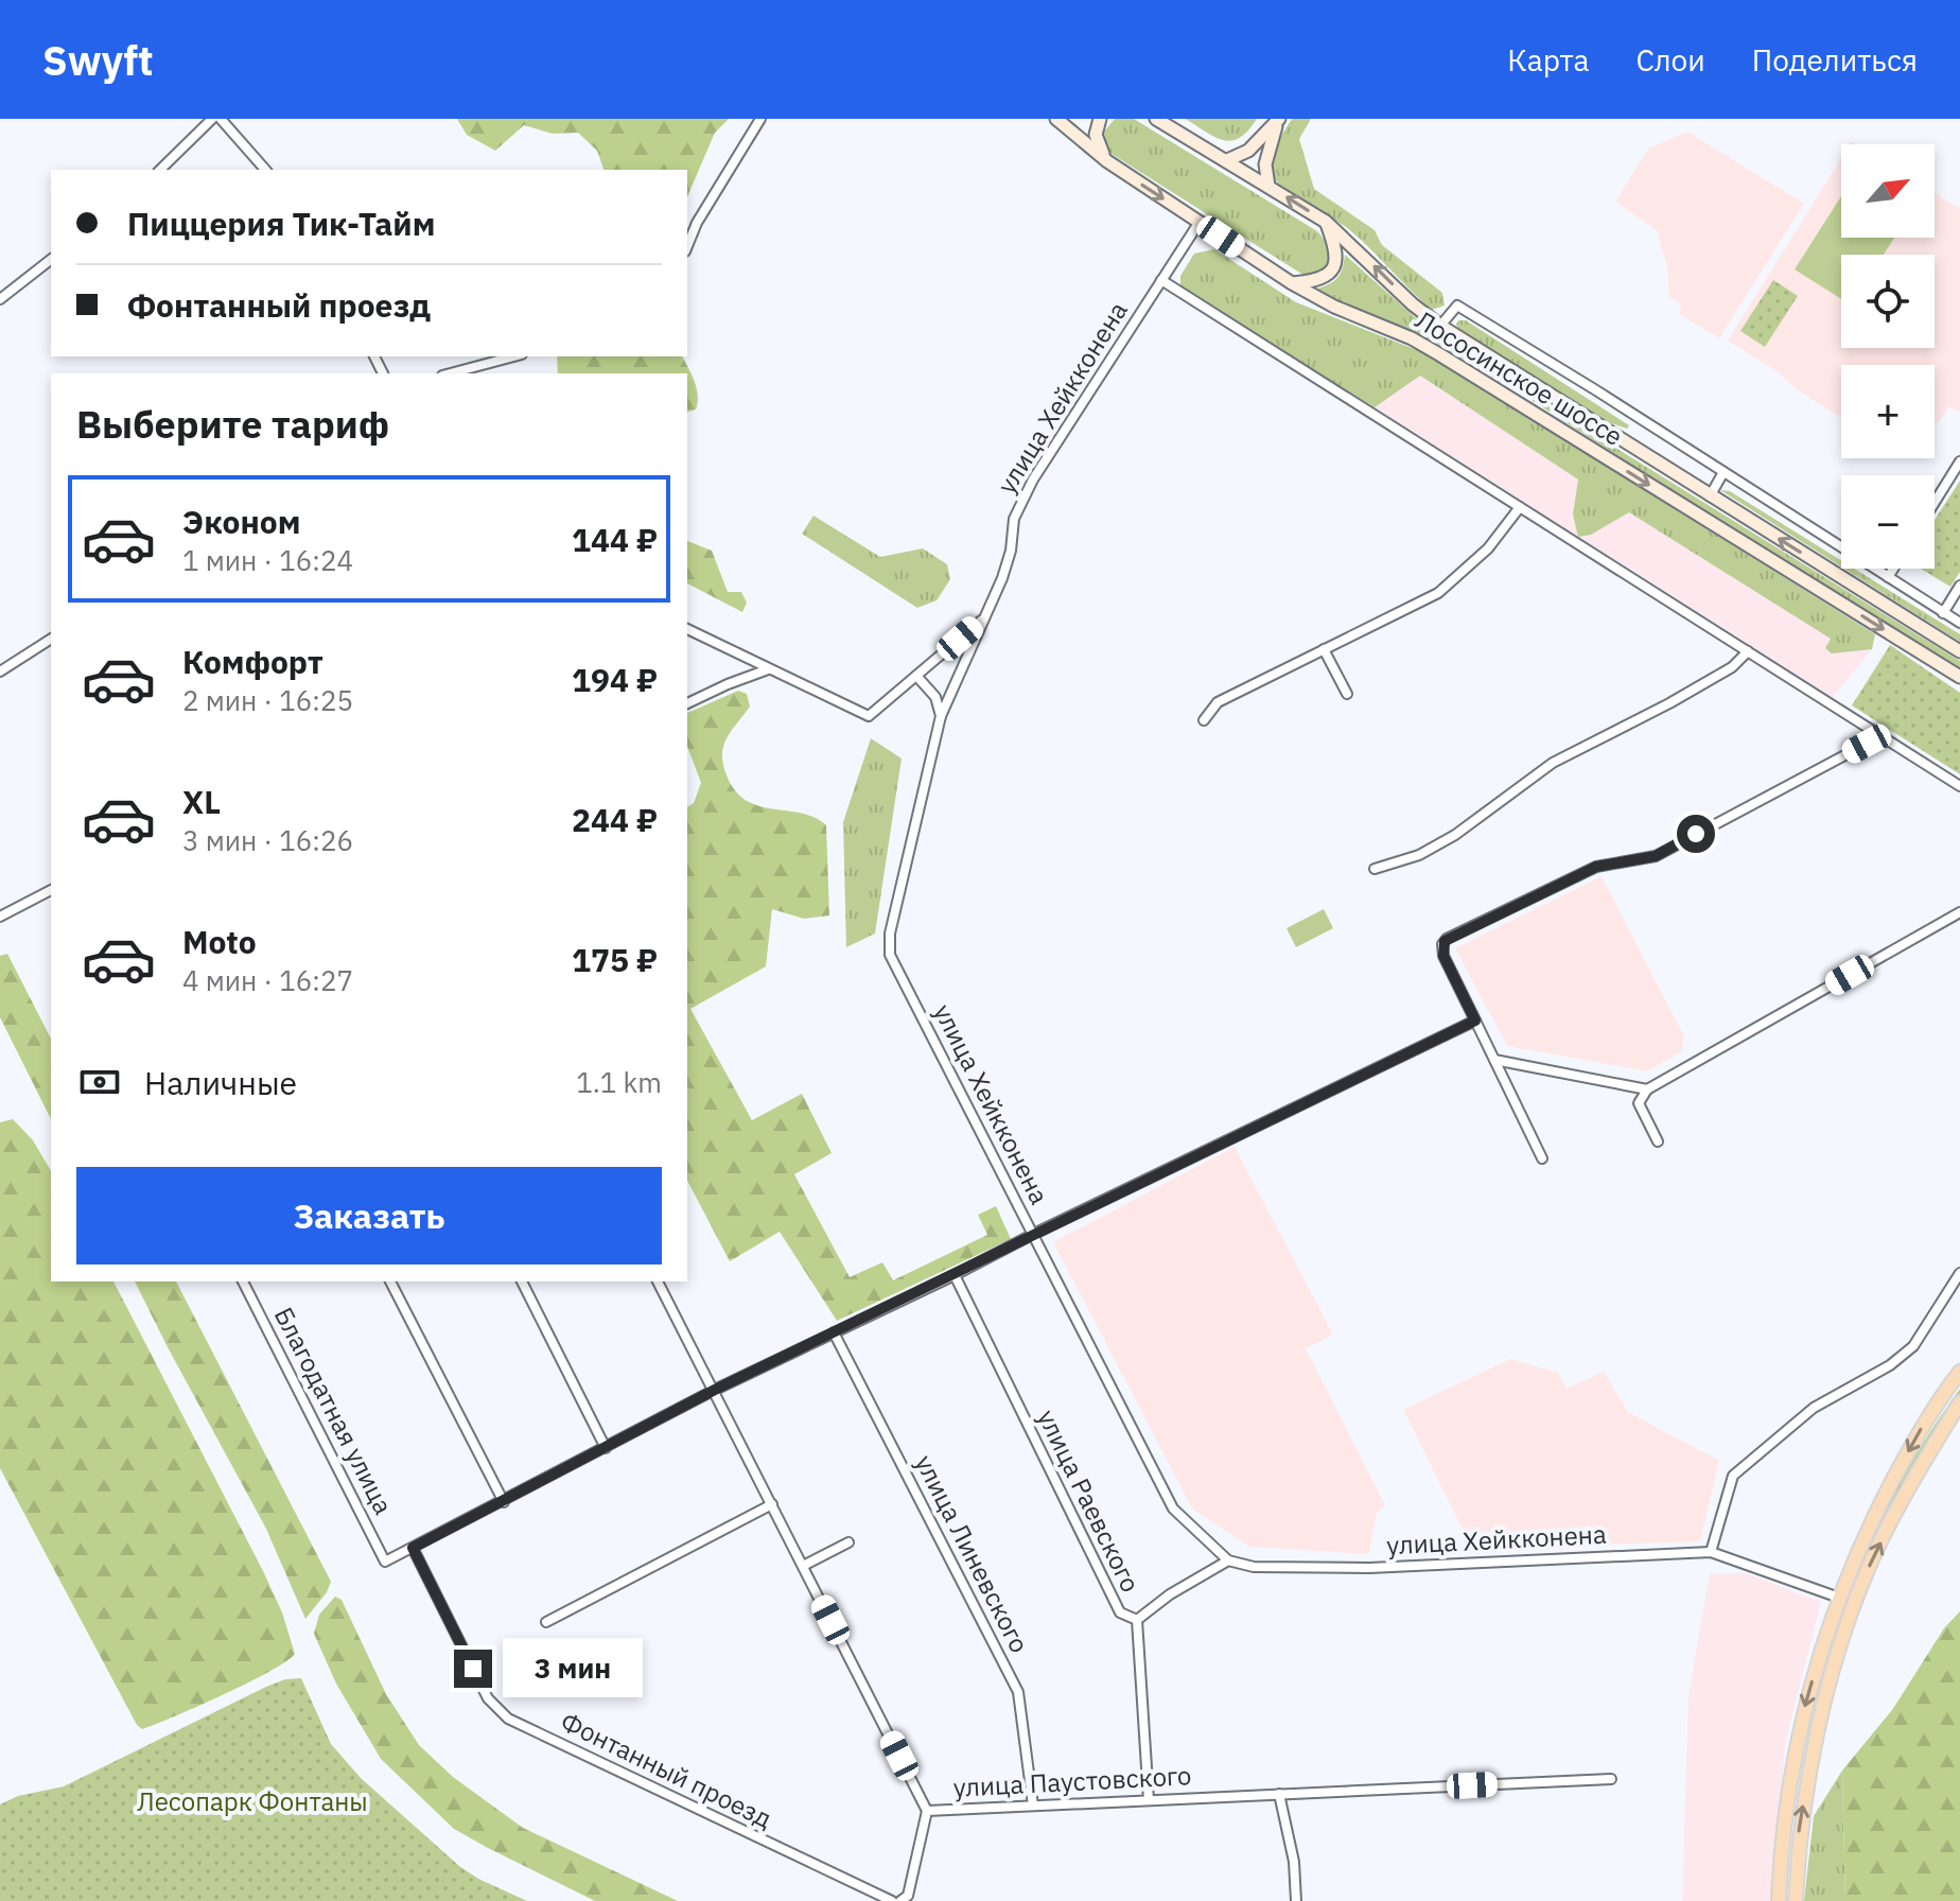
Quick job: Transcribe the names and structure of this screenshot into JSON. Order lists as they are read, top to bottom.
{
  "streets": {
    "street": [
      "Лососинское шоссе",
      "улица Хейкконена",
      "Благодатная улица",
      "улица Раевского",
      "улица Линевского",
      "Фонтанный проезд",
      "улица Паустовского"
    ]
  },
  "crossings": [
    ["Лососинское шоссе", "улица Хейкконена"],
    ["Благодатная улица", "Фонтанный проезд"],
    ["улица Раевского", "улица Паустовского"],
    ["улица Линевского", "улица Паустовского"]
  ],
  "parks": ["Лесопарк Фонтаны"],
  "north": "top right",
  "page": {
    "header": "Swyft",
    "nav": ["Карта", "Слои", "Поделиться"],
    "map_buttons": ["+", "−"],
    "banner": ["Пиццерия Тик-Тайм", "Фонтанный проезд"],
    "heading": "Выберите тариф",
    "list": [
      {
        "name": "Эконом",
        "note": "1 мин · 16:24",
        "value": "144 ₽"
      },
      {
        "name": "Комфорт",
        "note": "2 мин · 16:25",
        "value": "194 ₽"
      },
      {
        "name": "XL",
        "note": "3 мин · 16:26",
        "value": "244 ₽"
      },
      {
        "name": "Moto",
        "note": "4 мин · 16:27",
        "value": "175 ₽"
      }
    ],
    "pay": ["Наличные", "1.1 km"],
    "buttons": "Заказать",
    "bubble": "3 мин"
  }
}
